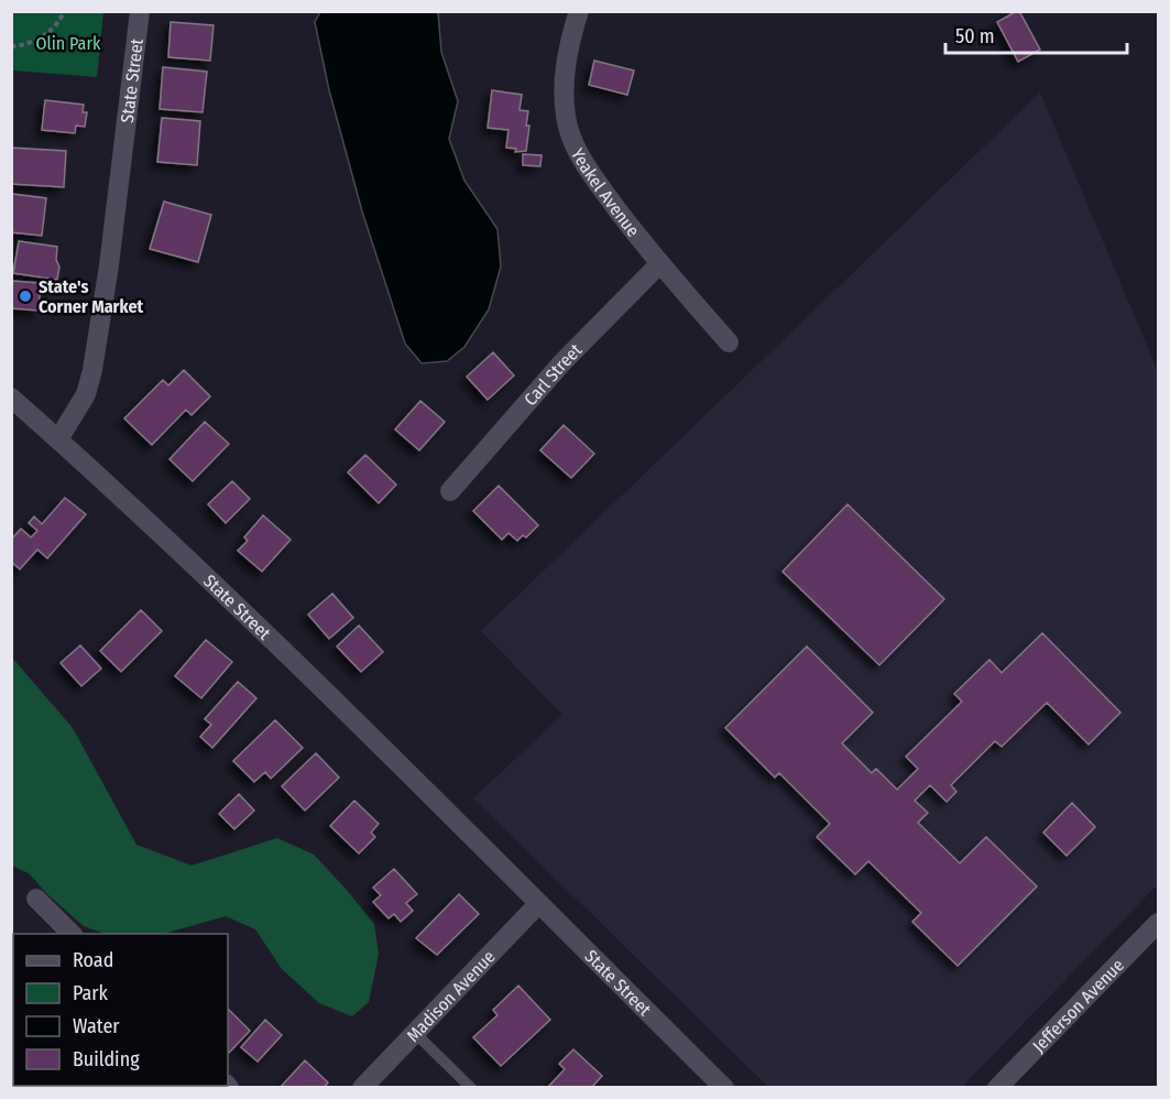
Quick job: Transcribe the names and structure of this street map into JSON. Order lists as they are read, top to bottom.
{
  "streets": {
    "street": [
      "State Street",
      "Yeakel Avenue",
      "Carl Street",
      "Madison Avenue",
      "Jefferson Avenue"
    ]
  },
  "crossings": [
    ["State Street", "Madison Avenue"],
    ["Yeakel Avenue", "Carl Street"]
  ],
  "parks": ["Olin Park"],
  "places": ["State's Corner Market"],
  "legend": [
    "Road",
    "Park",
    "Water",
    "Building"
  ],
  "scale_bar": "50 m"
}
